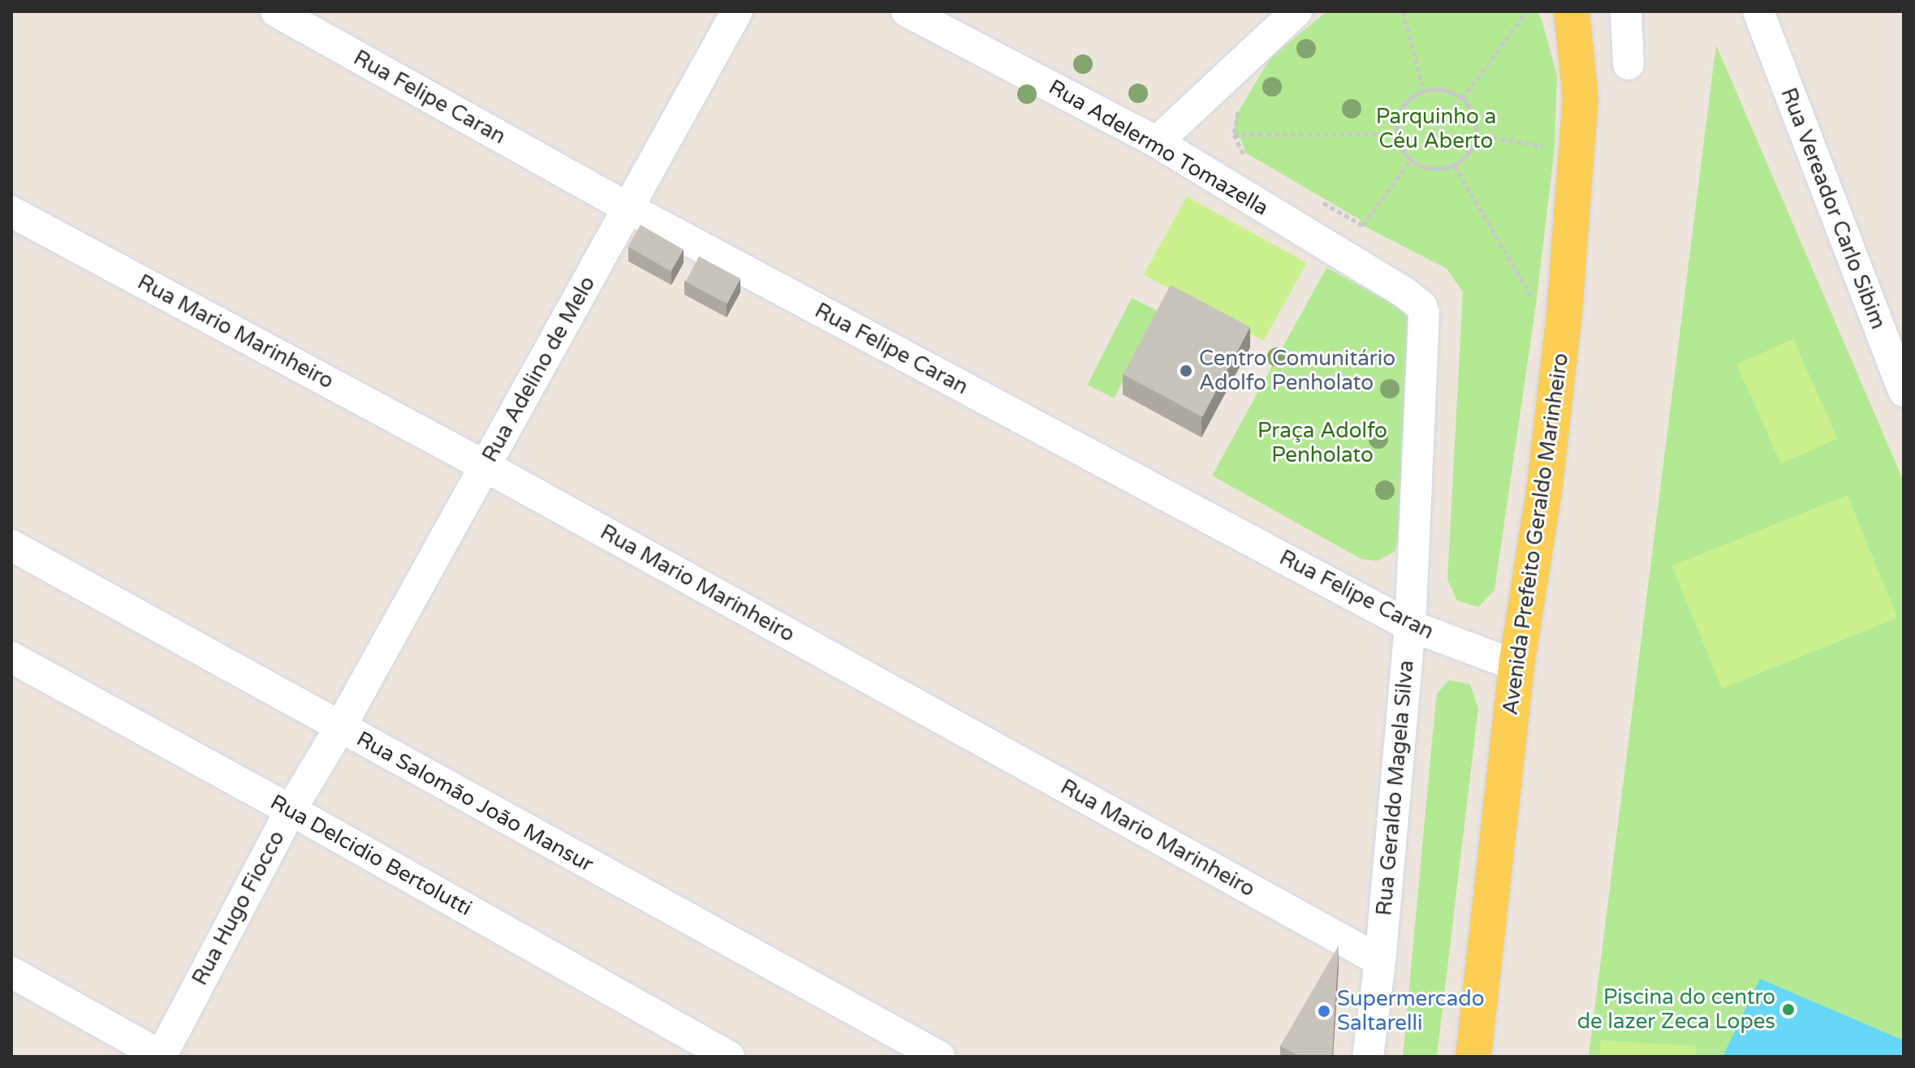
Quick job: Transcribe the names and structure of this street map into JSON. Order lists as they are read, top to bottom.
{
  "streets": {
    "main road": ["Avenida Prefeito Geraldo Marinheiro"],
    "street": [
      "Rua Felipe Caran",
      "Rua Adelermo Tomazella",
      "Rua Vereador Carlo Sibim",
      "Rua Mario Marinheiro",
      "Rua Adelino de Melo",
      "Rua Geraldo Magela Silva",
      "Rua Salomão João Mansur",
      "Rua Delcidio Bertolutti",
      "Rua Hugo Fiocco"
    ]
  },
  "crossings": [
    ["Rua Felipe Caran", "Rua Adelino de Melo"],
    ["Rua Felipe Caran", "Avenida Prefeito Geraldo Marinheiro"],
    ["Rua Felipe Caran", "Rua Geraldo Magela Silva"],
    ["Rua Adelermo Tomazella", "Rua Geraldo Magela Silva"],
    ["Rua Mario Marinheiro", "Rua Adelino de Melo"],
    ["Rua Mario Marinheiro", "Rua Geraldo Magela Silva"],
    ["Rua Adelino de Melo", "Rua Salomão João Mansur"],
    ["Rua Adelino de Melo", "Rua Hugo Fiocco"],
    ["Rua Salomão João Mansur", "Rua Hugo Fiocco"],
    ["Rua Delcidio Bertolutti", "Rua Hugo Fiocco"]
  ],
  "parks": ["Parquinho a Céu Aberto", "Praça Adolfo Penholato"],
  "places": ["Centro Comunitário Adolfo Penholato", "Piscina do centro de lazer Zeca Lopes", "Supermercado Saltarelli"]
}
